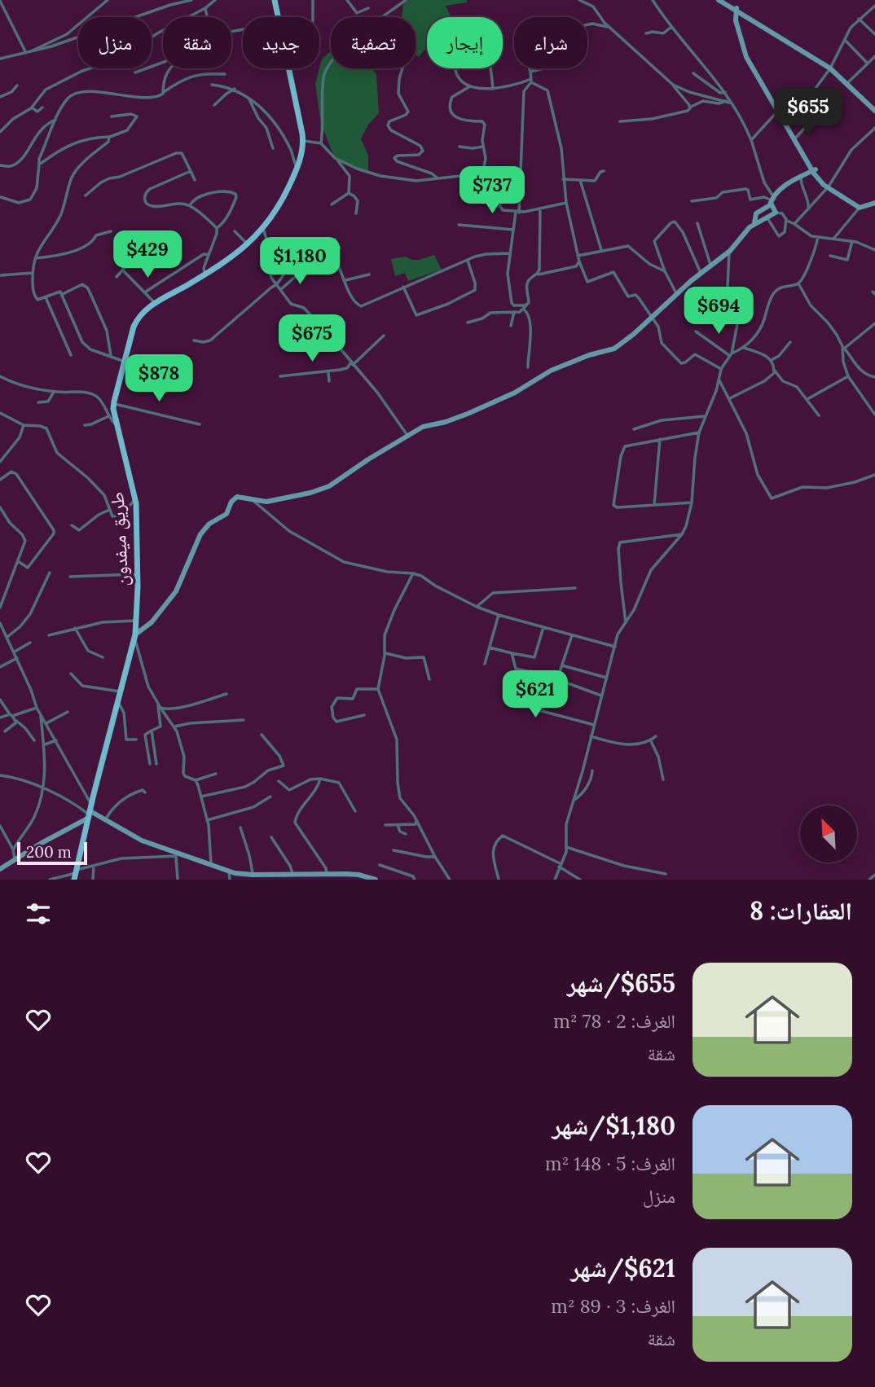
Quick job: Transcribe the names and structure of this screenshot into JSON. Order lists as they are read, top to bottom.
{
  "streets": {
    "main road": ["طريق ميفدون"]
  },
  "scale_bar": "200 m",
  "north": "top left",
  "page": {
    "chip": [
      "شراء",
      "إيجار",
      "تصفية",
      "جديد",
      "شقة",
      "منزل"
    ],
    "price": [
      "$655",
      "$737",
      "$429",
      "$1,180",
      "$694",
      "$675",
      "$878",
      "$621"
    ],
    "scale": "200 m",
    "heading": "العقارات: 8",
    "list": [
      {
        "name": "$655/شهر",
        "note": "الغرف: 2 · 78 m² · شقة"
      },
      {
        "name": "$1,180/شهر",
        "note": "الغرف: 5 · 148 m² · منزل"
      },
      {
        "name": "$621/شهر",
        "note": "الغرف: 3 · 89 m² · شقة"
      }
    ]
  }
}
